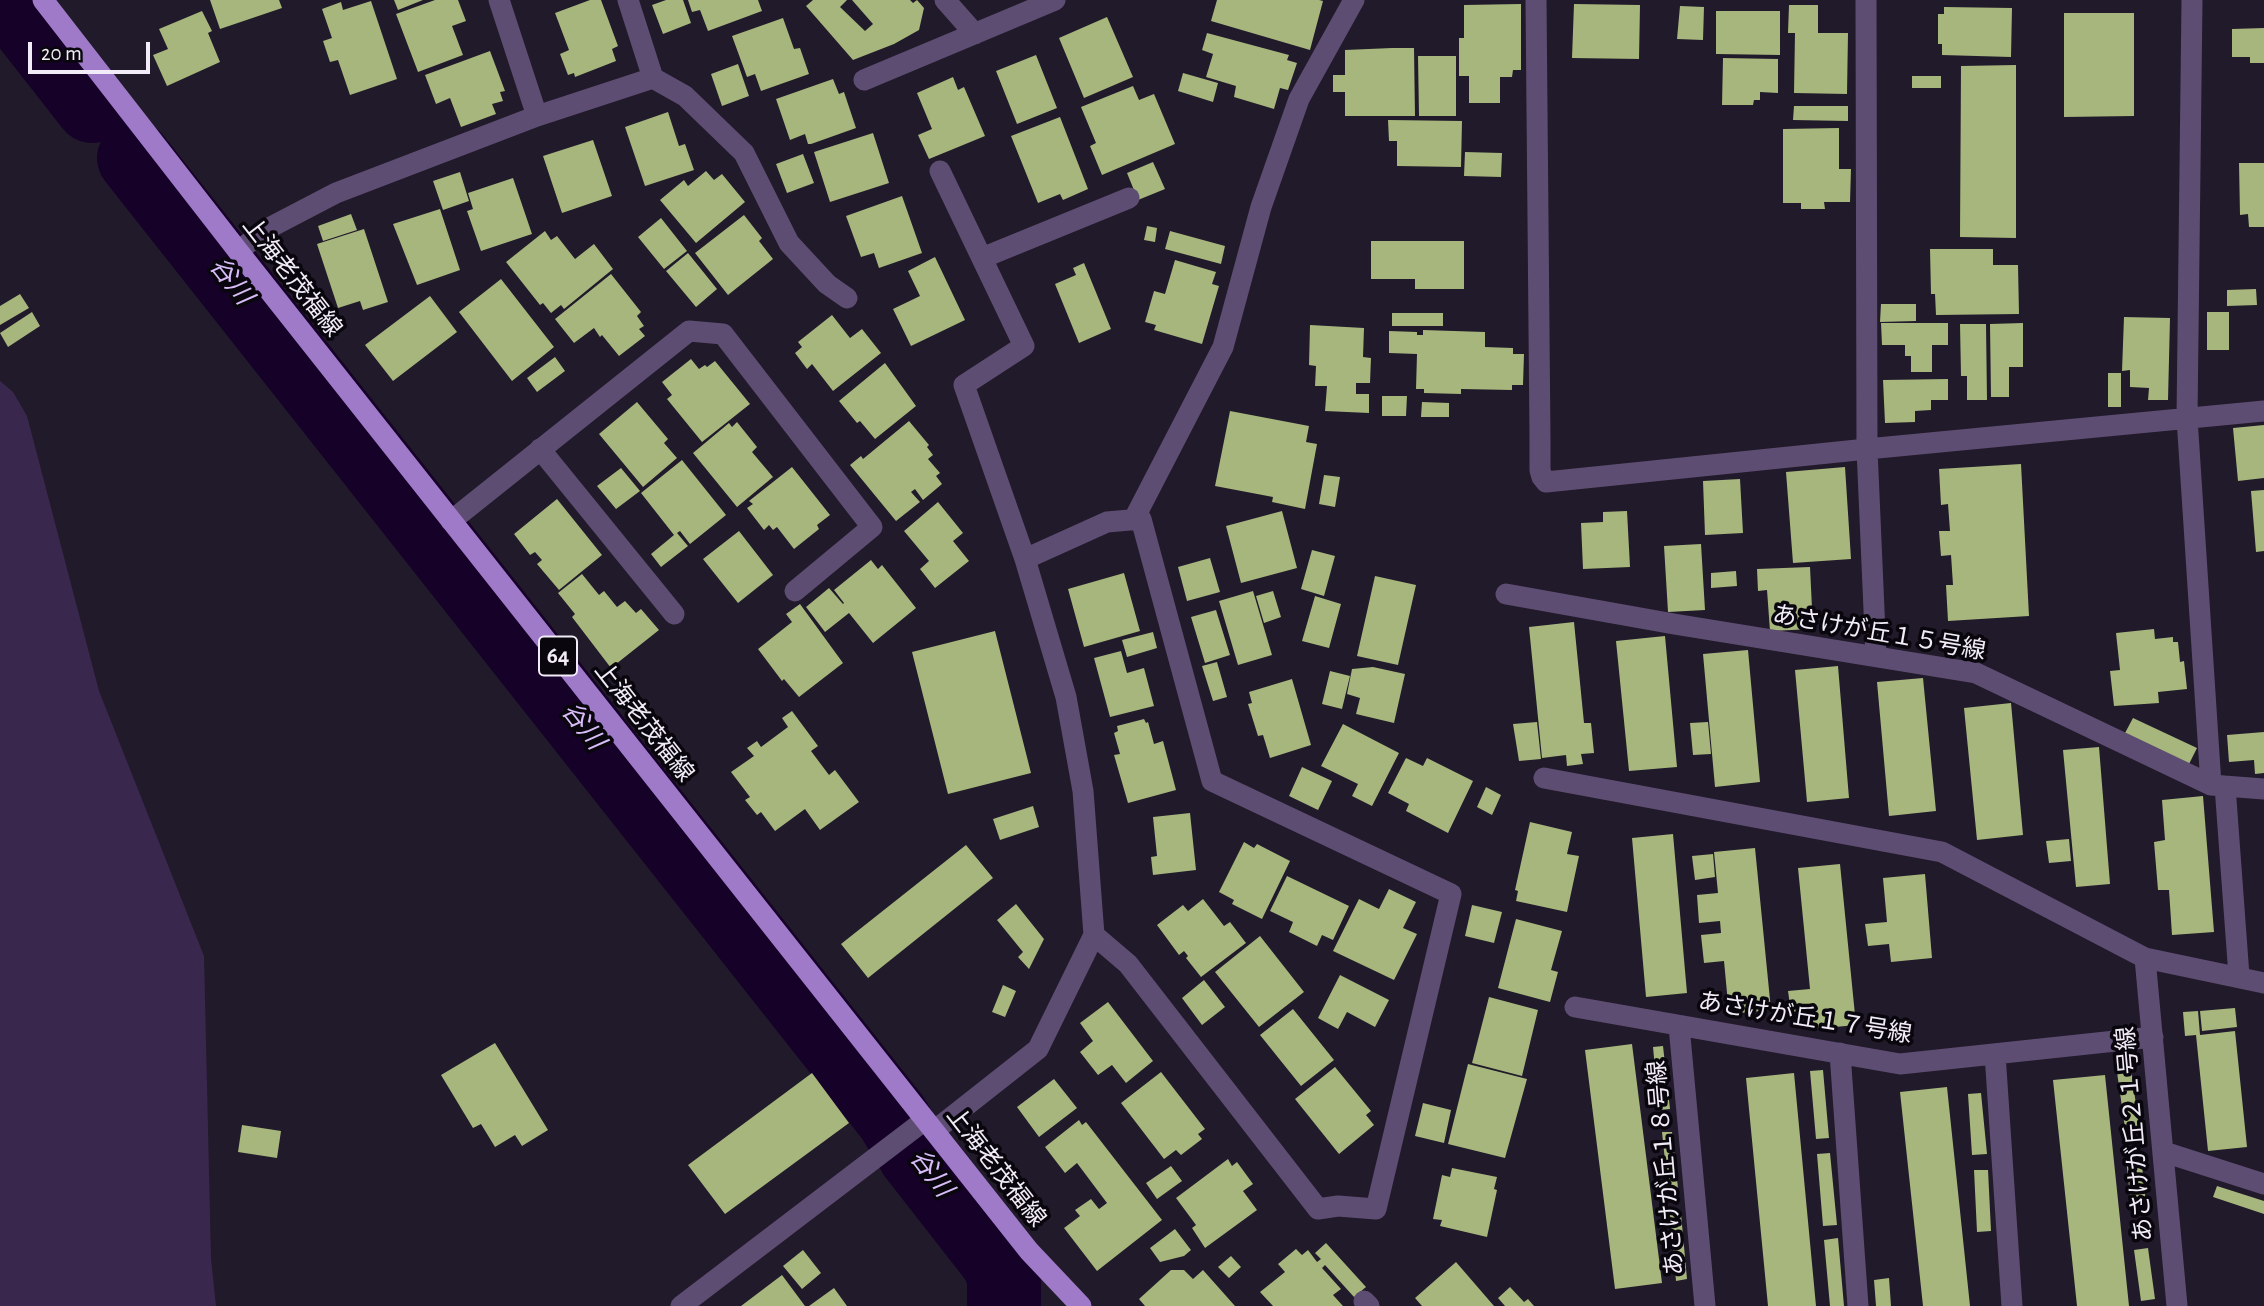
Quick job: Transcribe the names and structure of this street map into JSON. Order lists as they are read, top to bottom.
{
  "streets": {
    "main road": ["上海老茂福線", "64"],
    "street": [
      "あさけが丘１５号線",
      "あさけが丘１７号線",
      "あさけが丘２１号線",
      "あさけが丘１８号線"
    ]
  },
  "crossings": [
    ["あさけが丘１７号線", "あさけが丘２１号線"],
    ["あさけが丘１７号線", "あさけが丘１８号線"]
  ],
  "water": ["谷川"],
  "scale_bar": "20 m"
}
